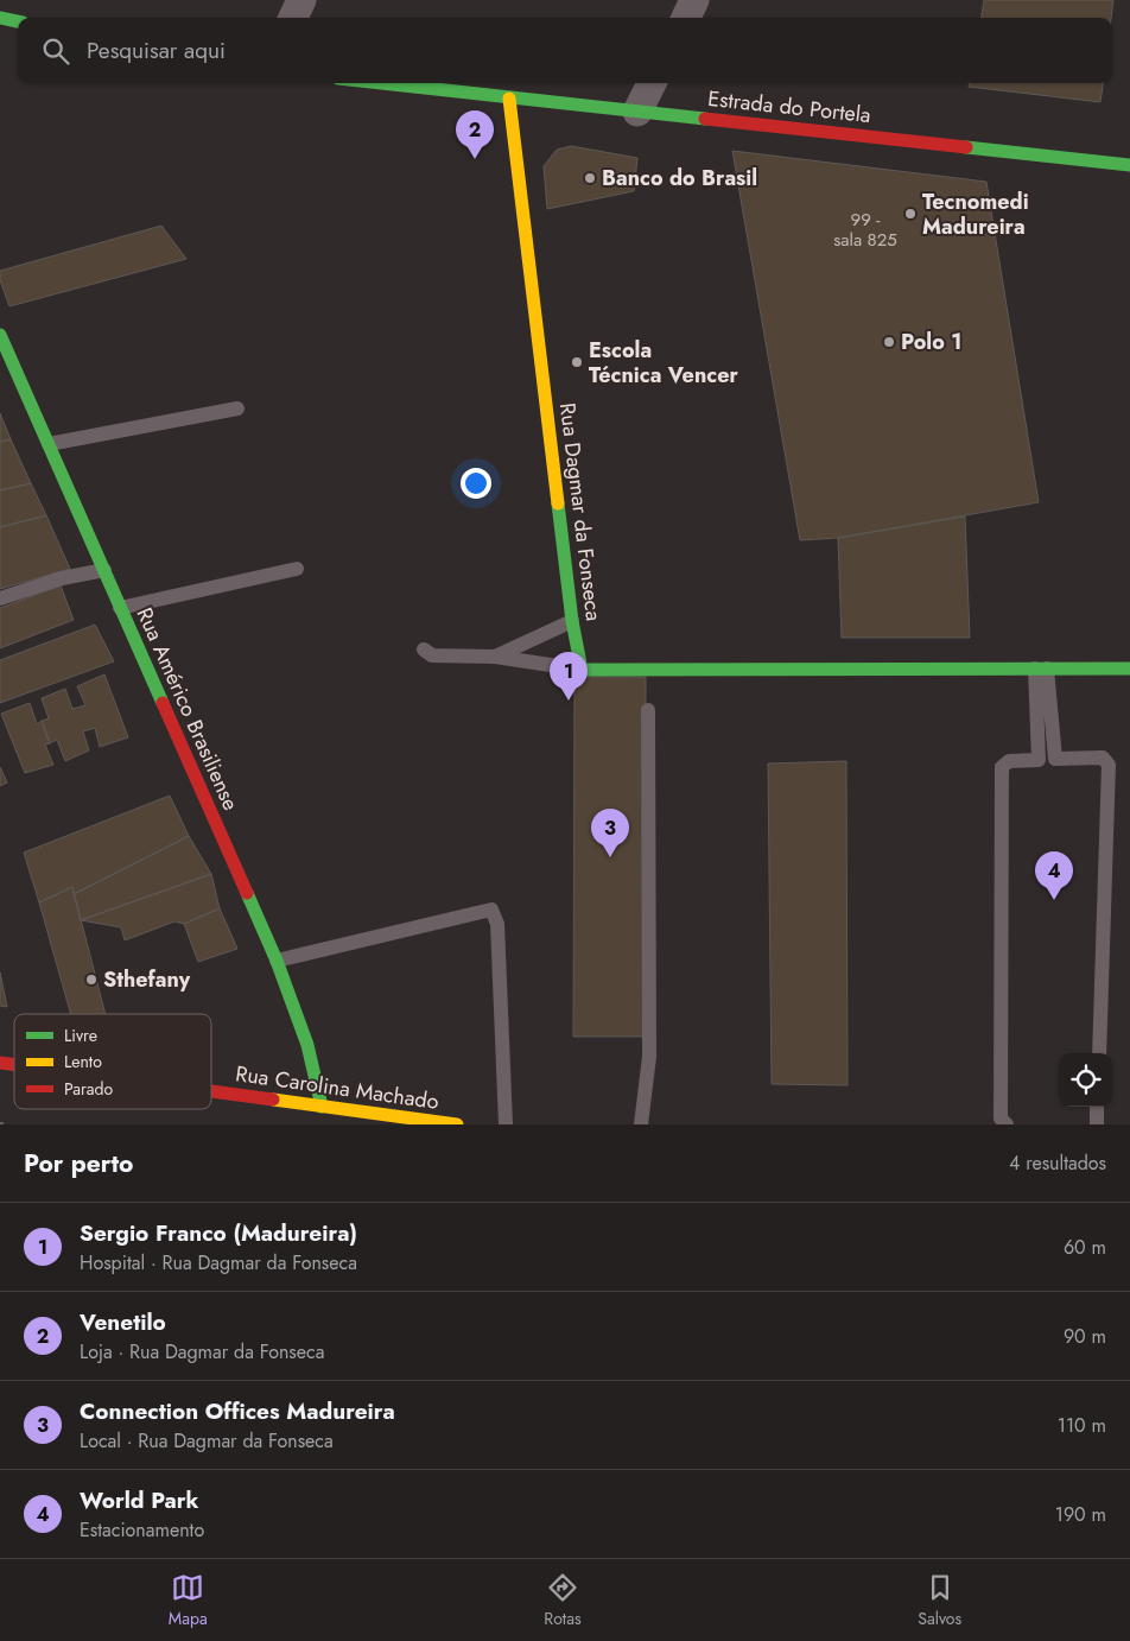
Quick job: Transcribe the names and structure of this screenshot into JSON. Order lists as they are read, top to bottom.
{
  "streets": {
    "main road": [
      "Estrada do Portela",
      "Rua Dagmar da Fonseca",
      "Rua Américo Brasiliense",
      "Rua Carolina Machado"
    ]
  },
  "crossings": [
    ["Estrada do Portela", "Rua Dagmar da Fonseca"],
    ["Rua Américo Brasiliense", "Rua Carolina Machado"]
  ],
  "places": [
    "Banco do Brasil",
    "Tecnomedi Madureira",
    "Polo 1",
    "Escola Técnica Vencer",
    "Sthefany"
  ],
  "house_numbers": ["99 - sala 825"],
  "legend": ["Livre", "Lento", "Parado"],
  "page": {
    "search": "Pesquisar aqui",
    "pins": [
      "2",
      "1",
      "3",
      "4"
    ],
    "heading": ["Por perto", "4 resultados"],
    "list": [
      {
        "mark": "1",
        "name": "Sergio Franco (Madureira)",
        "note": "Hospital · Rua Dagmar da Fonseca",
        "value": "60 m"
      },
      {
        "mark": "2",
        "name": "Venetilo",
        "note": "Loja · Rua Dagmar da Fonseca",
        "value": "90 m"
      },
      {
        "mark": "3",
        "name": "Connection Offices Madureira",
        "note": "Local · Rua Dagmar da Fonseca",
        "value": "110 m"
      },
      {
        "mark": "4",
        "name": "World Park",
        "note": "Estacionamento",
        "value": "190 m"
      }
    ],
    "nav": ["Mapa", "Rotas", "Salvos"]
  }
}
